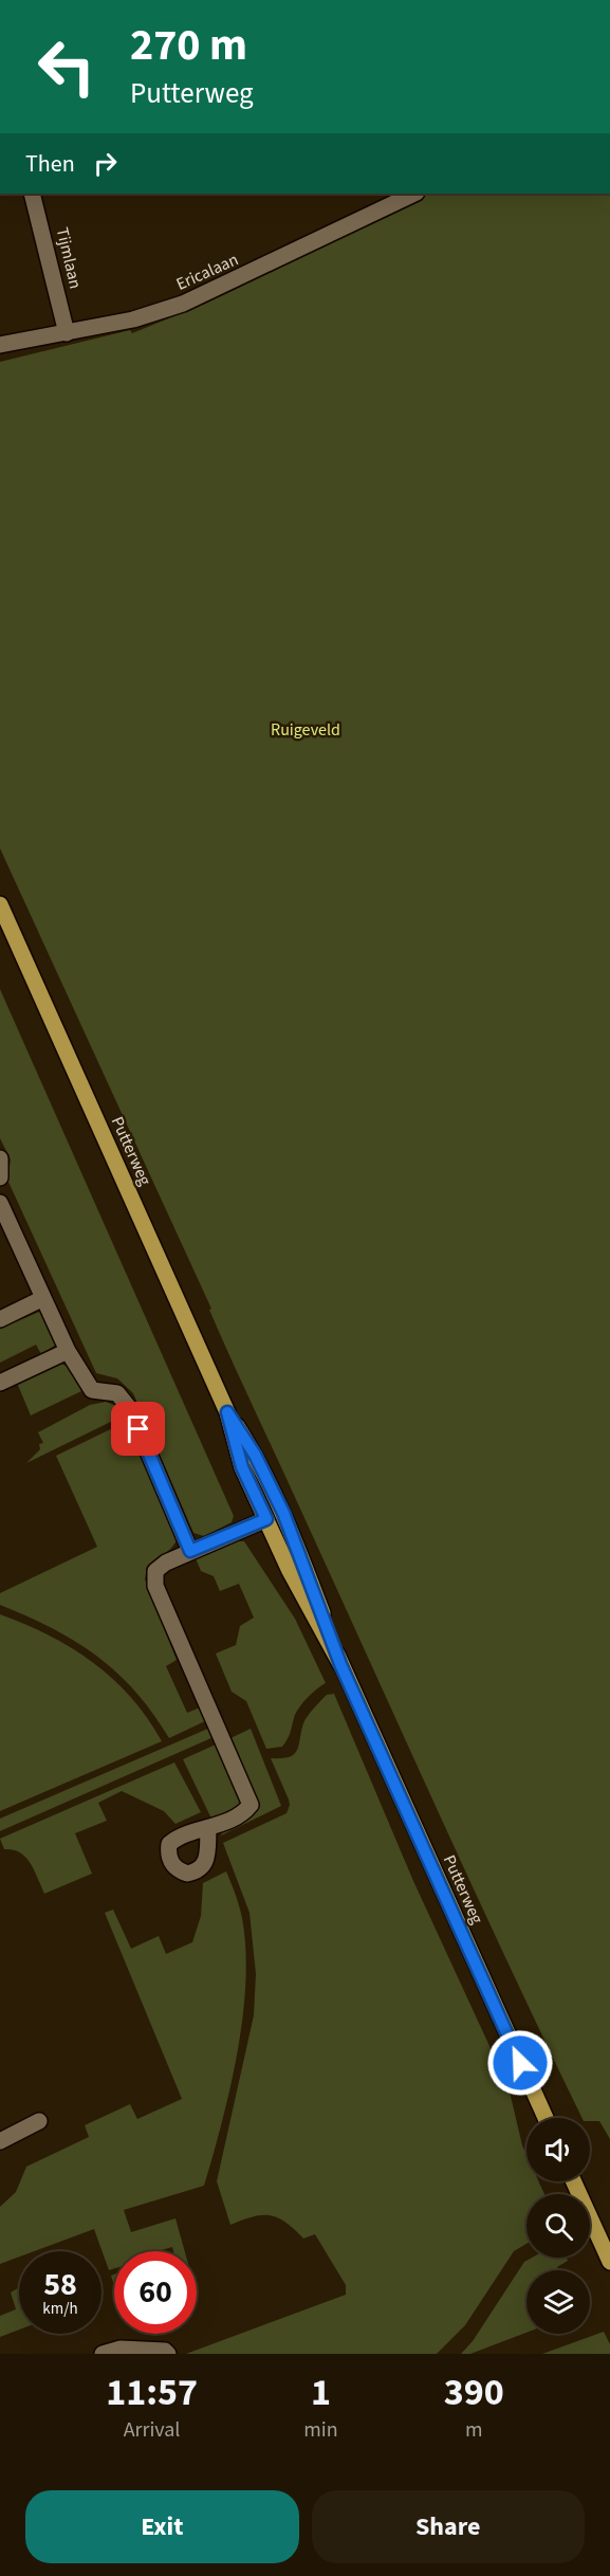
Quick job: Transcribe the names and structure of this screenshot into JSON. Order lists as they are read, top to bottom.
{
  "streets": {
    "main road": ["Putterweg"],
    "street": ["Tijmlaan", "Ericalaan"]
  },
  "crossings": [
    ["Tijmlaan", "Ericalaan"]
  ],
  "parks": ["Ruigeveld"],
  "page": {
    "turn": ["270 m", "Putterweg"],
    "then": "Then",
    "speed": "58 km/h",
    "limit": "60",
    "eta": [
      "11:57",
      "Arrival",
      "1",
      "min",
      "390",
      "m"
    ],
    "buttons": ["Exit", "Share"]
  }
}
